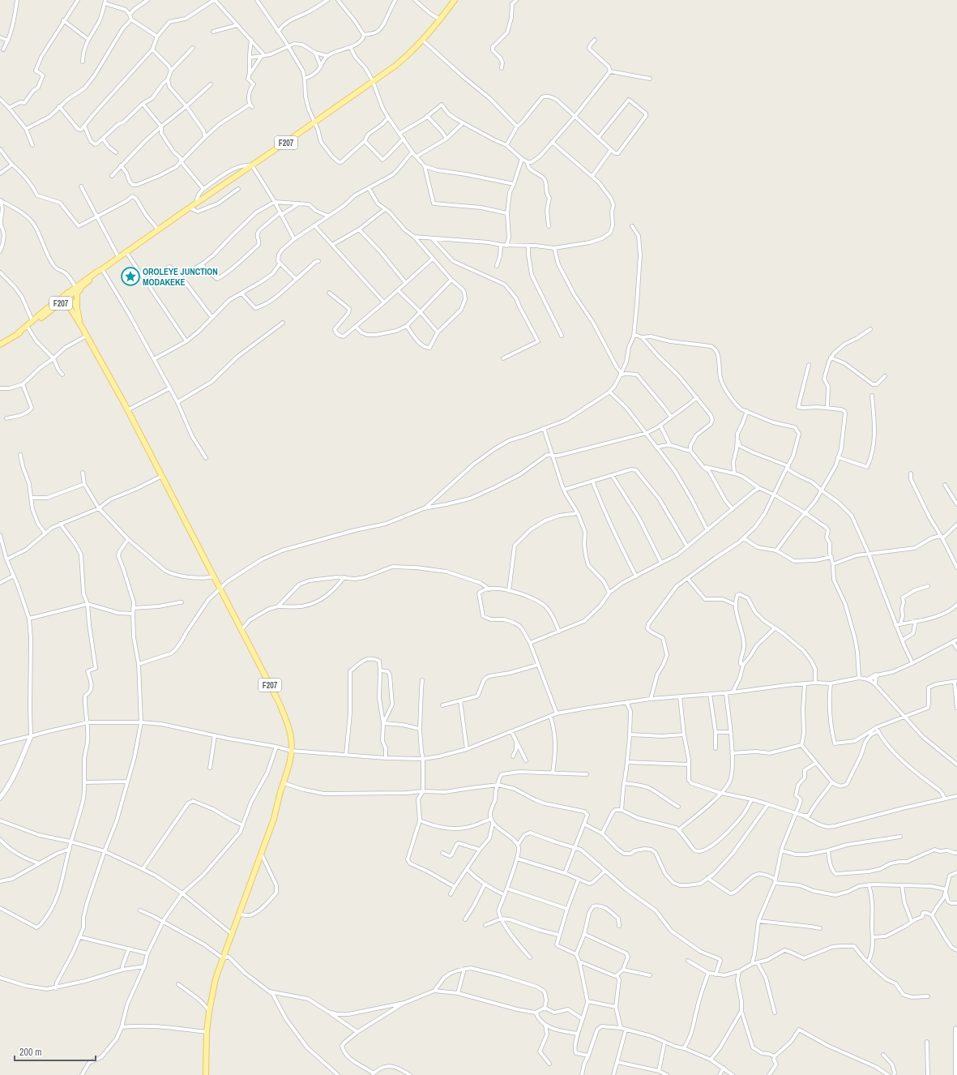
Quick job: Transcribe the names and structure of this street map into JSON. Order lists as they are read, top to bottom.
{
  "streets": {
    "main road": ["F207"]
  },
  "places": {
    "place": ["OROLEYE JUNCTION MODAKEKE"]
  },
  "scale_bar": "200 m"
}
